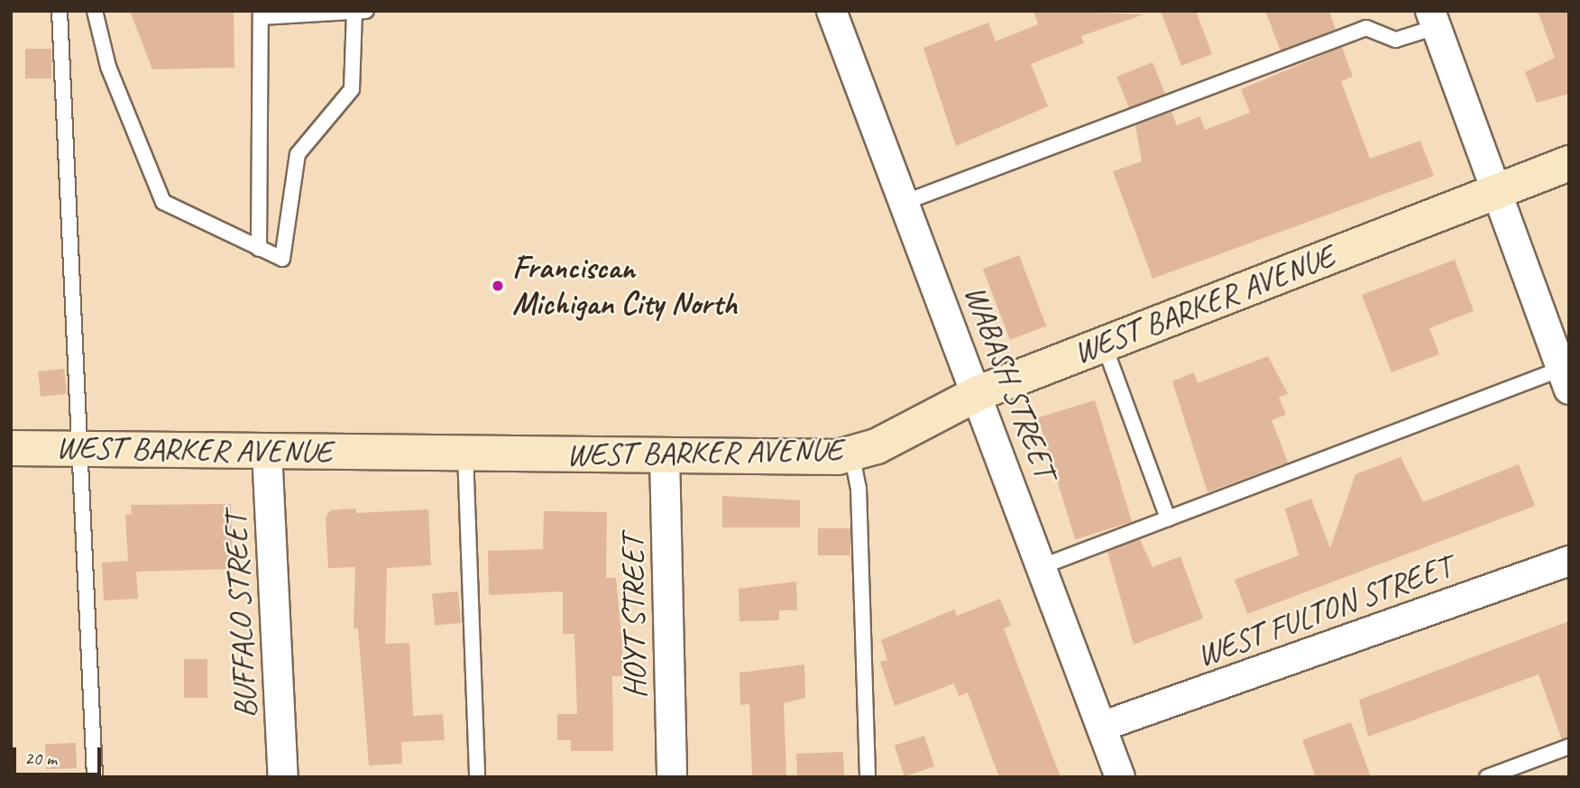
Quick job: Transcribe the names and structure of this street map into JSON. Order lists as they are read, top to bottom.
{
  "streets": {
    "street": [
      "WEST BARKER AVENUE",
      "WABASH STREET",
      "WEST FULTON STREET",
      "BUFFALO STREET",
      "HOYT STREET"
    ]
  },
  "crossings": [
    ["WEST BARKER AVENUE", "WABASH STREET"],
    ["WEST BARKER AVENUE", "BUFFALO STREET"],
    ["WEST BARKER AVENUE", "HOYT STREET"],
    ["WABASH STREET", "WEST FULTON STREET"]
  ],
  "places": ["Franciscan Michigan City North"],
  "scale_bar": "20 m"
}
